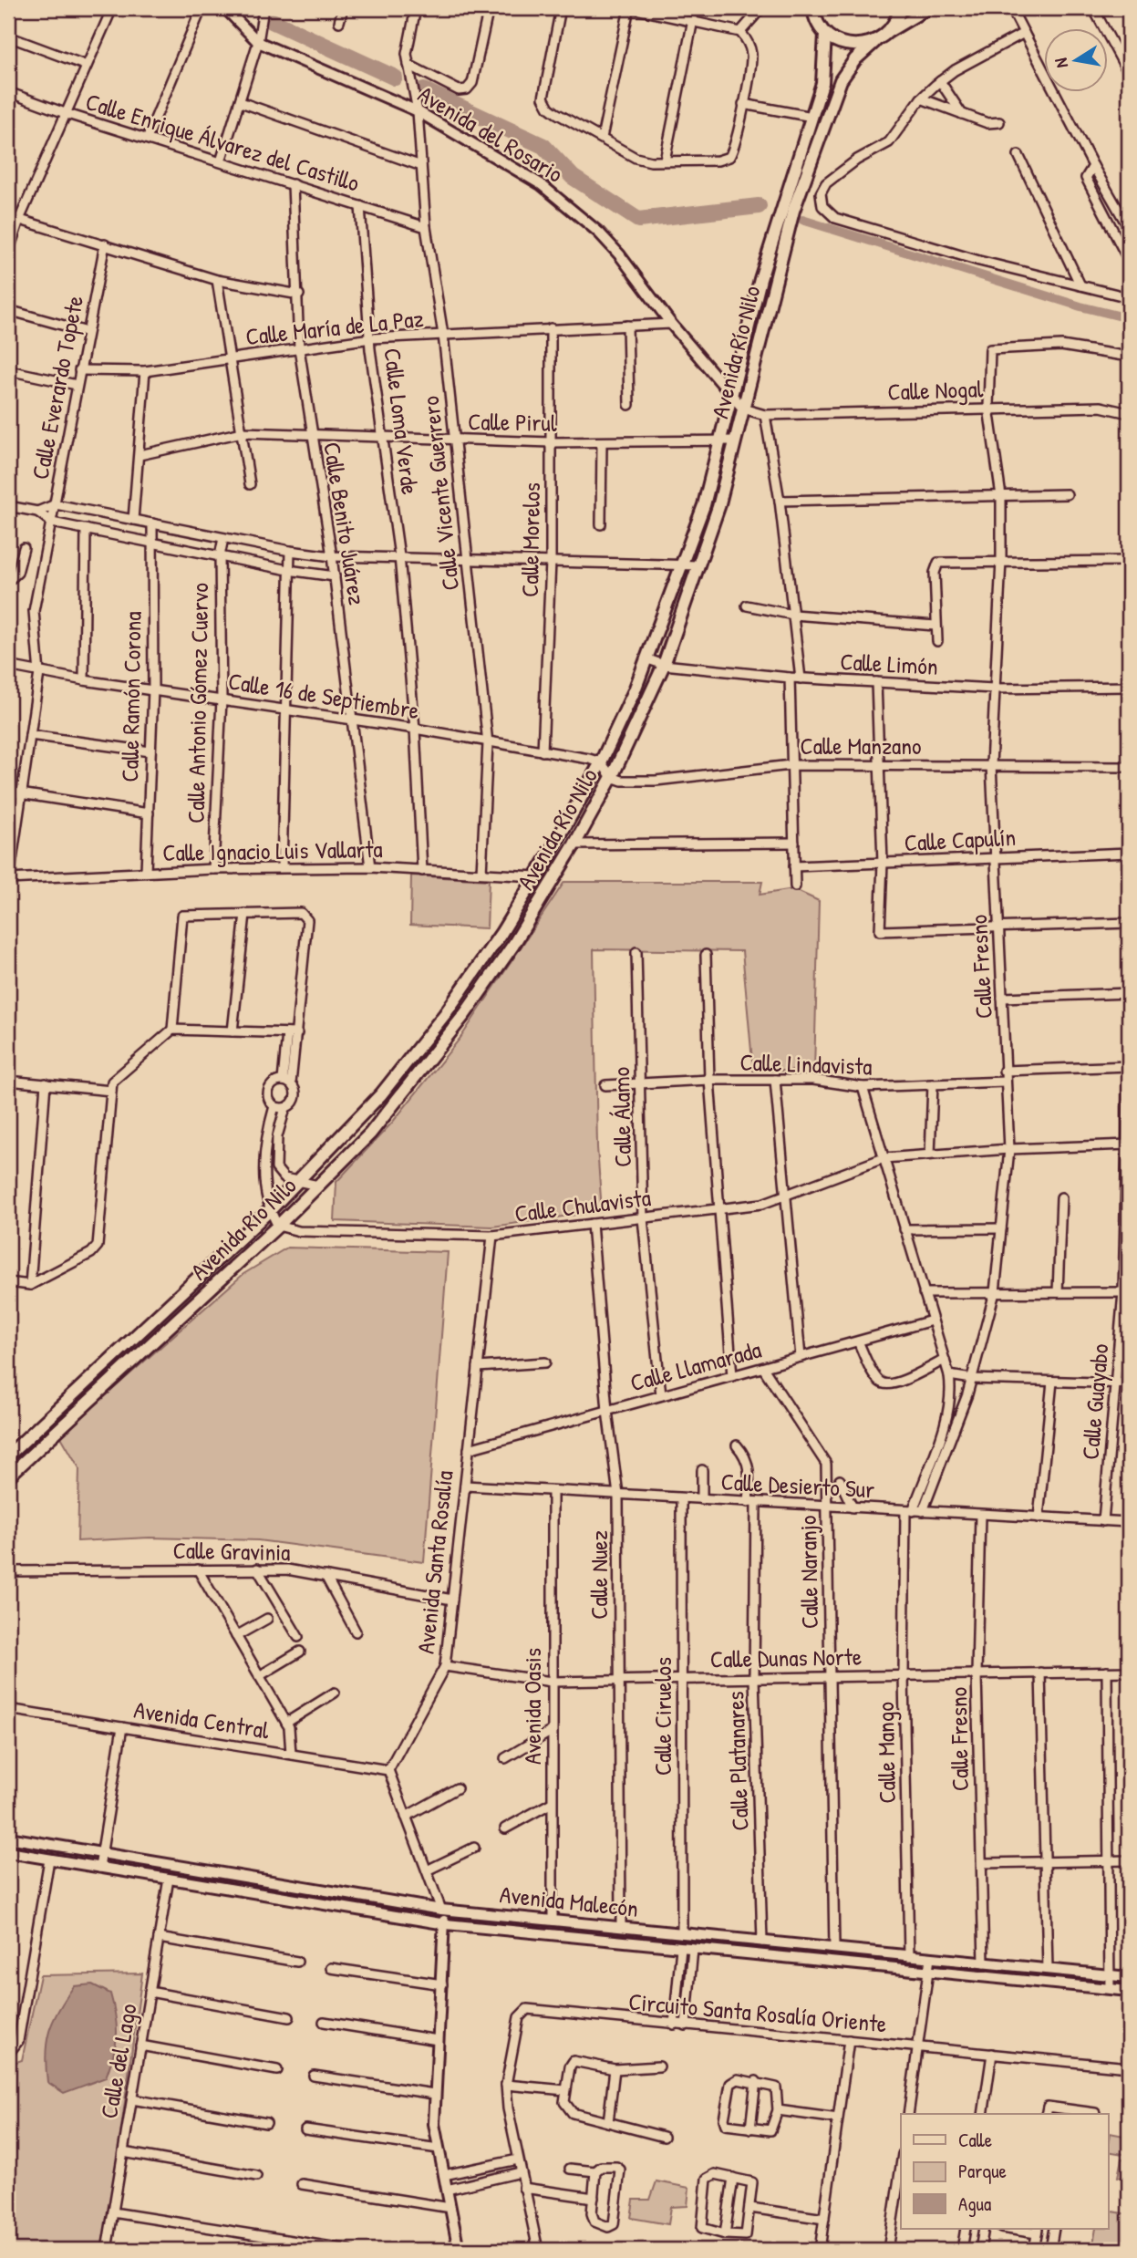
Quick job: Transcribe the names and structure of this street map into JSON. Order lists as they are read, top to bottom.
{
  "streets": {
    "main road": ["Avenida Río Nilo"],
    "street": [
      "Avenida del Rosario",
      "Calle Enrique Álvarez del Castillo",
      "Calle María de La Paz",
      "Calle Everardo Topete",
      "Calle Nogal",
      "Calle Loma Verde",
      "Calle Pirul",
      "Calle Vicente Guerrero",
      "Calle Benito Juárez",
      "Calle Morelos",
      "Calle Limón",
      "Calle 16 de Septiembre",
      "Calle Ramón Corona",
      "Calle Antonio Gómez Cuervo",
      "Calle Manzano",
      "Calle Capulín",
      "Calle Ignacio Luis Vallarta",
      "Calle Fresno",
      "Calle Lindavista",
      "Calle Álamo",
      "Calle Chulavista",
      "Calle Llamarada",
      "Calle Guayabo",
      "Calle Desierto Sur",
      "Calle Gravinia",
      "Avenida Santa Rosalía",
      "Calle Naranjo",
      "Calle Nuez",
      "Calle Dunas Norte",
      "Avenida Oasis",
      "Calle Ciruelos",
      "Avenida Central",
      "Calle Mango",
      "Calle Platanares",
      "Avenida Malecón",
      "Circuito Santa Rosalía Oriente",
      "Calle del Lago"
    ]
  },
  "crossings": [
    ["Avenida del Rosario", "Calle María de La Paz"],
    ["Avenida del Rosario", "Avenida Río Nilo"],
    ["Avenida del Rosario", "Calle Nogal"],
    ["Avenida del Rosario", "Calle Vicente Guerrero"],
    ["Calle Enrique Álvarez del Castillo", "Calle Loma Verde"],
    ["Calle Enrique Álvarez del Castillo", "Calle Vicente Guerrero"],
    ["Calle Enrique Álvarez del Castillo", "Calle Benito Juárez"],
    ["Calle María de La Paz", "Calle Everardo Topete"],
    ["Calle María de La Paz", "Calle Loma Verde"],
    ["Calle María de La Paz", "Calle Vicente Guerrero"],
    ["Calle María de La Paz", "Calle Benito Juárez"],
    ["Calle María de La Paz", "Calle Morelos"],
    ["Avenida Río Nilo", "Calle Nogal"],
    ["Avenida Río Nilo", "Calle Pirul"],
    ["Avenida Río Nilo", "Calle Limón"],
    ["Avenida Río Nilo", "Calle 16 de Septiembre"],
    ["Avenida Río Nilo", "Calle Manzano"],
    ["Avenida Río Nilo", "Calle Ignacio Luis Vallarta"],
    ["Avenida Río Nilo", "Calle Chulavista"],
    ["Calle Everardo Topete", "Calle 16 de Septiembre"],
    ["Calle Everardo Topete", "Calle Ignacio Luis Vallarta"],
    ["Calle Nogal", "Calle Fresno"],
    ["Calle Loma Verde", "Calle Pirul"],
    ["Calle Loma Verde", "Calle 16 de Septiembre"],
    ["Calle Loma Verde", "Calle Ignacio Luis Vallarta"],
    ["Calle Pirul", "Calle Vicente Guerrero"],
    ["Calle Pirul", "Calle Benito Juárez"],
    ["Calle Pirul", "Calle Morelos"],
    ["Calle Vicente Guerrero", "Calle 16 de Septiembre"],
    ["Calle Vicente Guerrero", "Calle Ignacio Luis Vallarta"],
    ["Calle Benito Juárez", "Calle 16 de Septiembre"],
    ["Calle Benito Juárez", "Calle Ignacio Luis Vallarta"],
    ["Calle Morelos", "Calle 16 de Septiembre"],
    ["Calle Limón", "Calle Fresno"],
    ["Calle 16 de Septiembre", "Calle Ramón Corona"],
    ["Calle 16 de Septiembre", "Calle Antonio Gómez Cuervo"],
    ["Calle Ramón Corona", "Calle Ignacio Luis Vallarta"],
    ["Calle Antonio Gómez Cuervo", "Calle Ignacio Luis Vallarta"],
    ["Calle Manzano", "Calle Fresno"],
    ["Calle Capulín", "Calle Fresno"],
    ["Calle Fresno", "Calle Lindavista"],
    ["Calle Fresno", "Calle Chulavista"],
    ["Calle Fresno", "Calle Desierto Sur"],
    ["Calle Fresno", "Calle Dunas Norte"],
    ["Calle Fresno", "Avenida Malecón"],
    ["Calle Lindavista", "Calle Álamo"],
    ["Calle Álamo", "Calle Chulavista"],
    ["Calle Álamo", "Calle Llamarada"],
    ["Calle Chulavista", "Calle Guayabo"],
    ["Calle Chulavista", "Avenida Santa Rosalía"],
    ["Calle Chulavista", "Calle Nuez"],
    ["Calle Llamarada", "Avenida Santa Rosalía"],
    ["Calle Llamarada", "Calle Naranjo"],
    ["Calle Llamarada", "Calle Nuez"],
    ["Calle Guayabo", "Calle Desierto Sur"],
    ["Calle Desierto Sur", "Avenida Santa Rosalía"],
    ["Calle Desierto Sur", "Calle Naranjo"],
    ["Calle Desierto Sur", "Calle Nuez"],
    ["Calle Desierto Sur", "Avenida Oasis"],
    ["Calle Desierto Sur", "Calle Ciruelos"],
    ["Calle Desierto Sur", "Calle Mango"],
    ["Calle Desierto Sur", "Calle Platanares"],
    ["Calle Gravinia", "Avenida Santa Rosalía"],
    ["Avenida Santa Rosalía", "Calle Dunas Norte"],
    ["Avenida Santa Rosalía", "Avenida Central"],
    ["Calle Naranjo", "Calle Dunas Norte"],
    ["Calle Naranjo", "Avenida Malecón"],
    ["Calle Nuez", "Calle Dunas Norte"],
    ["Calle Nuez", "Avenida Malecón"],
    ["Calle Dunas Norte", "Avenida Oasis"],
    ["Calle Dunas Norte", "Calle Ciruelos"],
    ["Calle Dunas Norte", "Calle Mango"],
    ["Calle Dunas Norte", "Calle Platanares"],
    ["Avenida Oasis", "Avenida Malecón"],
    ["Calle Ciruelos", "Avenida Malecón"],
    ["Calle Mango", "Avenida Malecón"],
    ["Calle Platanares", "Avenida Malecón"],
    ["Avenida Malecón", "Calle del Lago"]
  ],
  "legend": ["Calle", "Parque", "Agua"],
  "north": "left"
}
